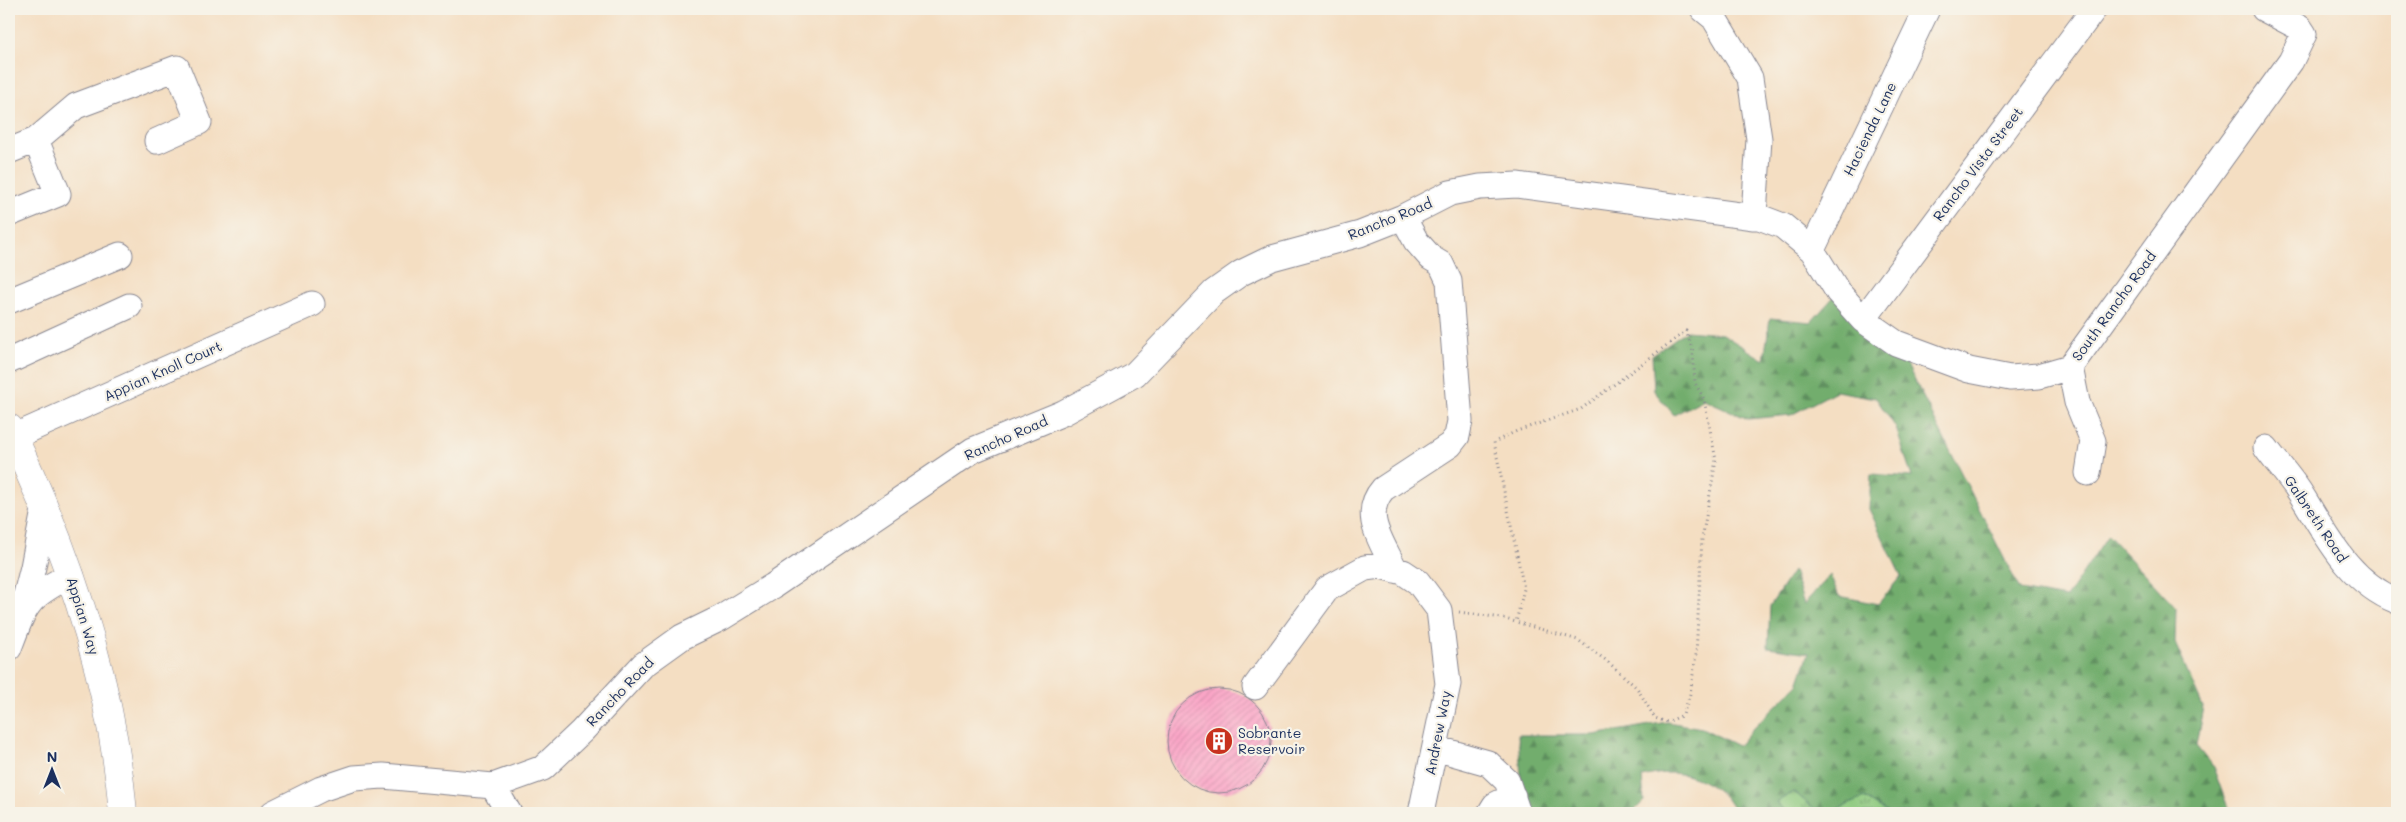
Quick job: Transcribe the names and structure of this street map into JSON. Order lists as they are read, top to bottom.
{
  "streets": {
    "main road": ["Appian Way"],
    "street": [
      "Hacienda Lane",
      "Rancho Vista Street",
      "Rancho Road",
      "South Rancho Road",
      "Appian Knoll Court",
      "Galbreth Road",
      "Andrew Way"
    ]
  },
  "crossings": [
    ["Hacienda Lane", "South Rancho Road"],
    ["Rancho Vista Street", "South Rancho Road"],
    ["Rancho Road", "South Rancho Road"],
    ["Appian Knoll Court", "Appian Way"]
  ],
  "places": {
    "building": ["Sobrante Reservoir"]
  },
  "north": "top"
}
